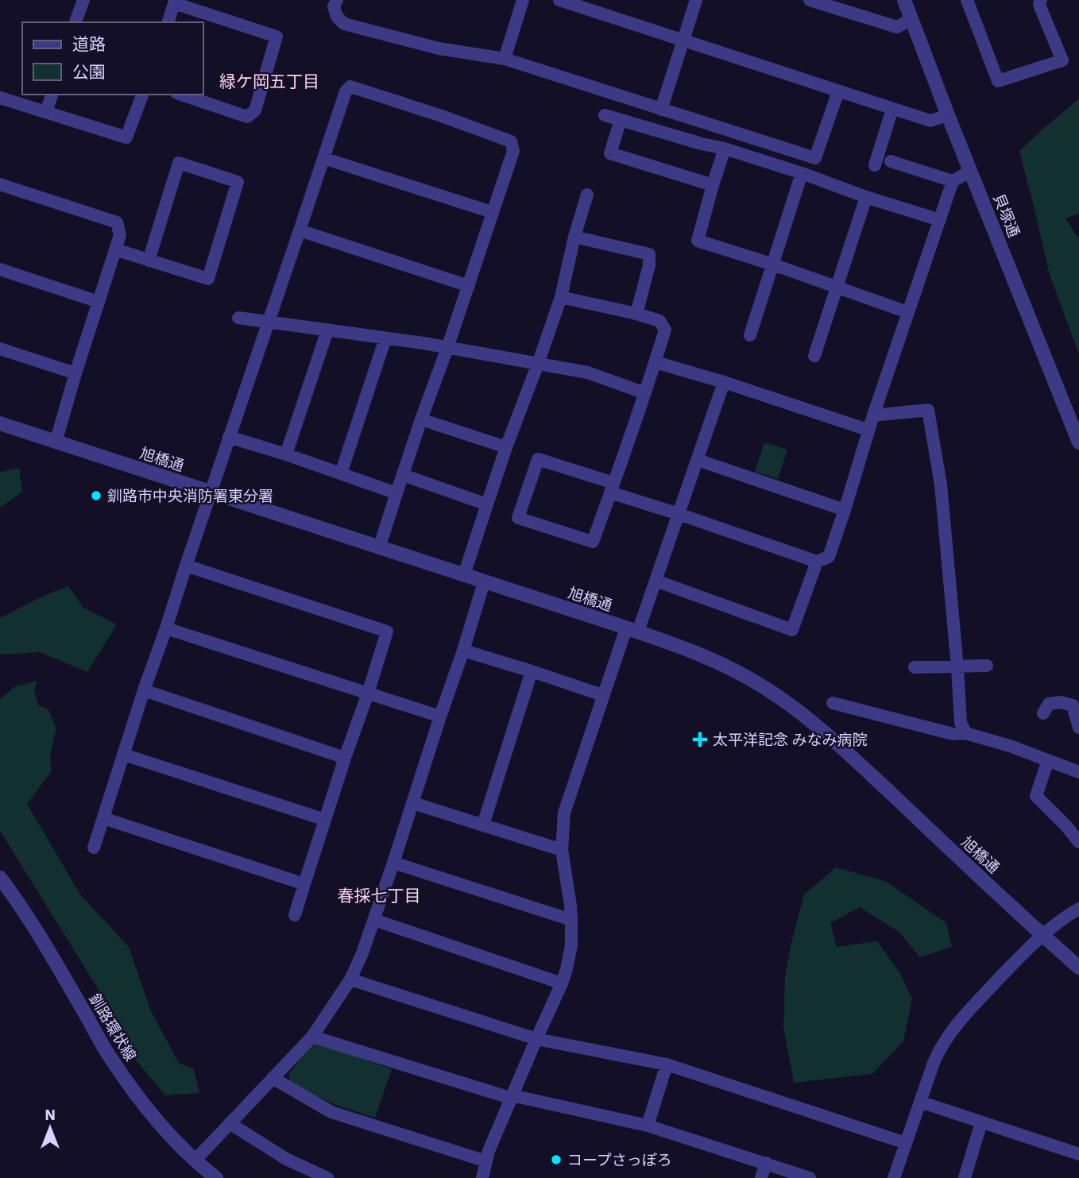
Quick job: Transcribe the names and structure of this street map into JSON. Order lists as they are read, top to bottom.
{
  "streets": {
    "street": ["貝塚通", "旭橋通", "釧路環状線"]
  },
  "districts": ["緑ケ岡五丁目", "春採七丁目"],
  "places": {
    "other": ["釧路市中央消防署東分署", "コープさっぽろ"],
    "health": ["太平洋記念 みなみ病院"]
  },
  "legend": ["道路", "公園"],
  "north": "top"
}
